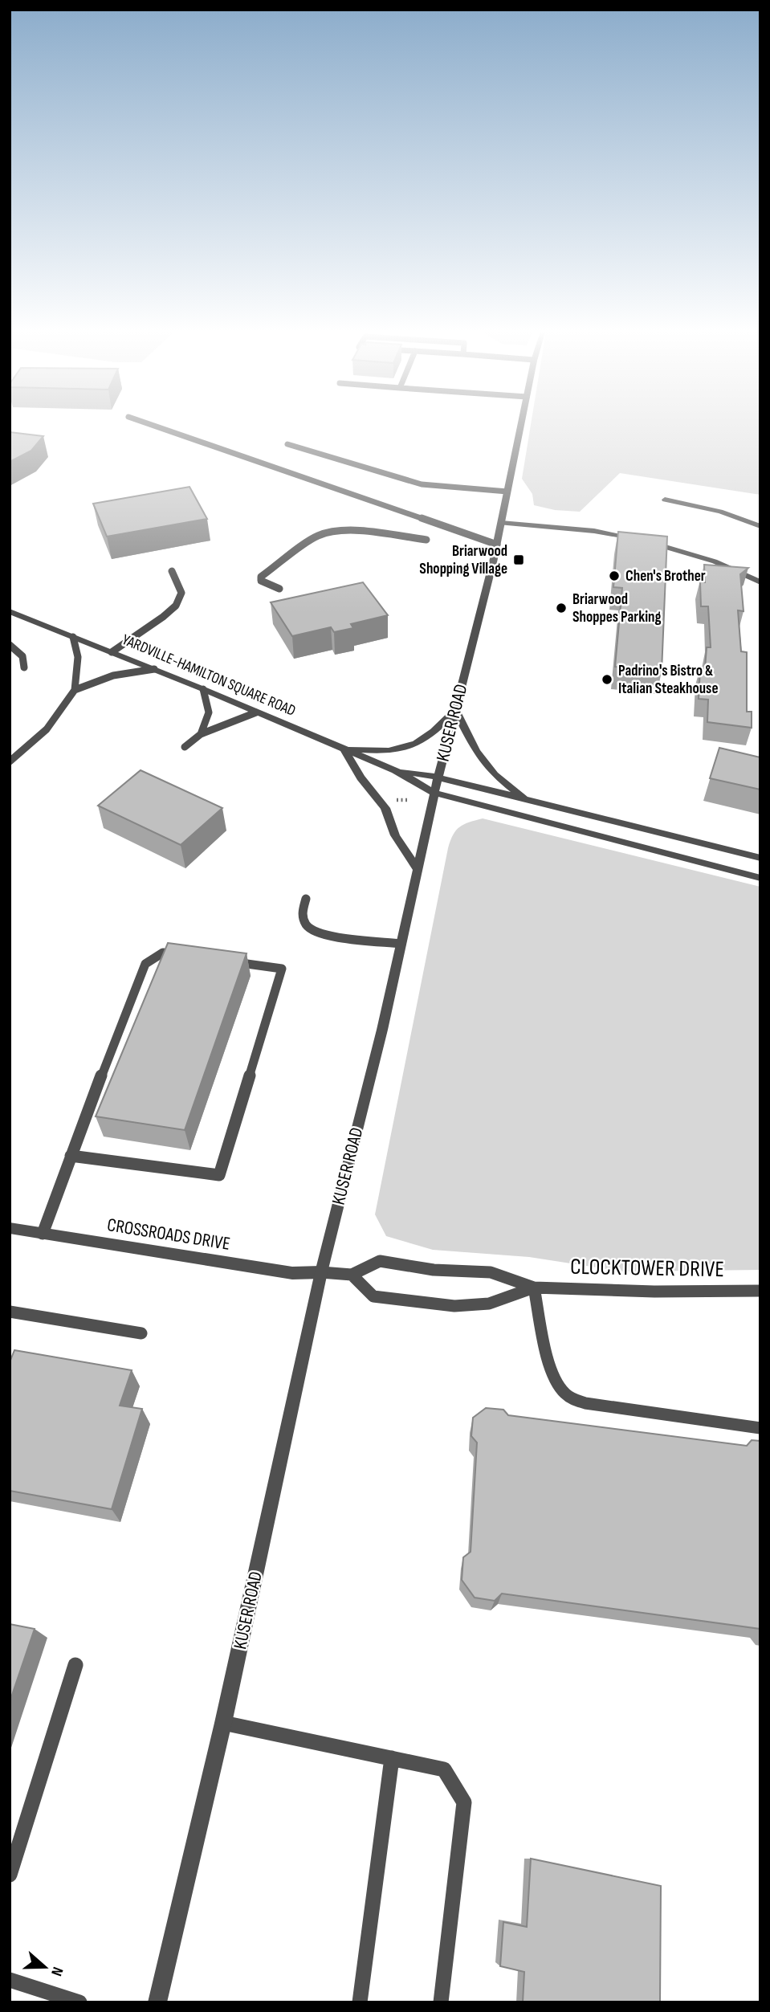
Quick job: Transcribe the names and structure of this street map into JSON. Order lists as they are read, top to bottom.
{
  "streets": {
    "street": ["YARDVILLE-HAMILTON SQUARE ROAD", "KUSER ROAD", "CROSSROADS DRIVE"],
    "lane": ["CLOCKTOWER DRIVE"]
  },
  "crossings": [
    ["YARDVILLE-HAMILTON SQUARE ROAD", "KUSER ROAD"],
    ["KUSER ROAD", "CROSSROADS DRIVE"],
    ["KUSER ROAD", "CLOCKTOWER DRIVE"],
    ["CROSSROADS DRIVE", "CLOCKTOWER DRIVE"]
  ],
  "places": {
    "transit": ["Briarwood Shopping Village"],
    "other": ["Chen's Brother", "Briarwood Shoppes Parking", "Padrino's Bistro & Italian Steakhouse"]
  },
  "north": "right"
}
